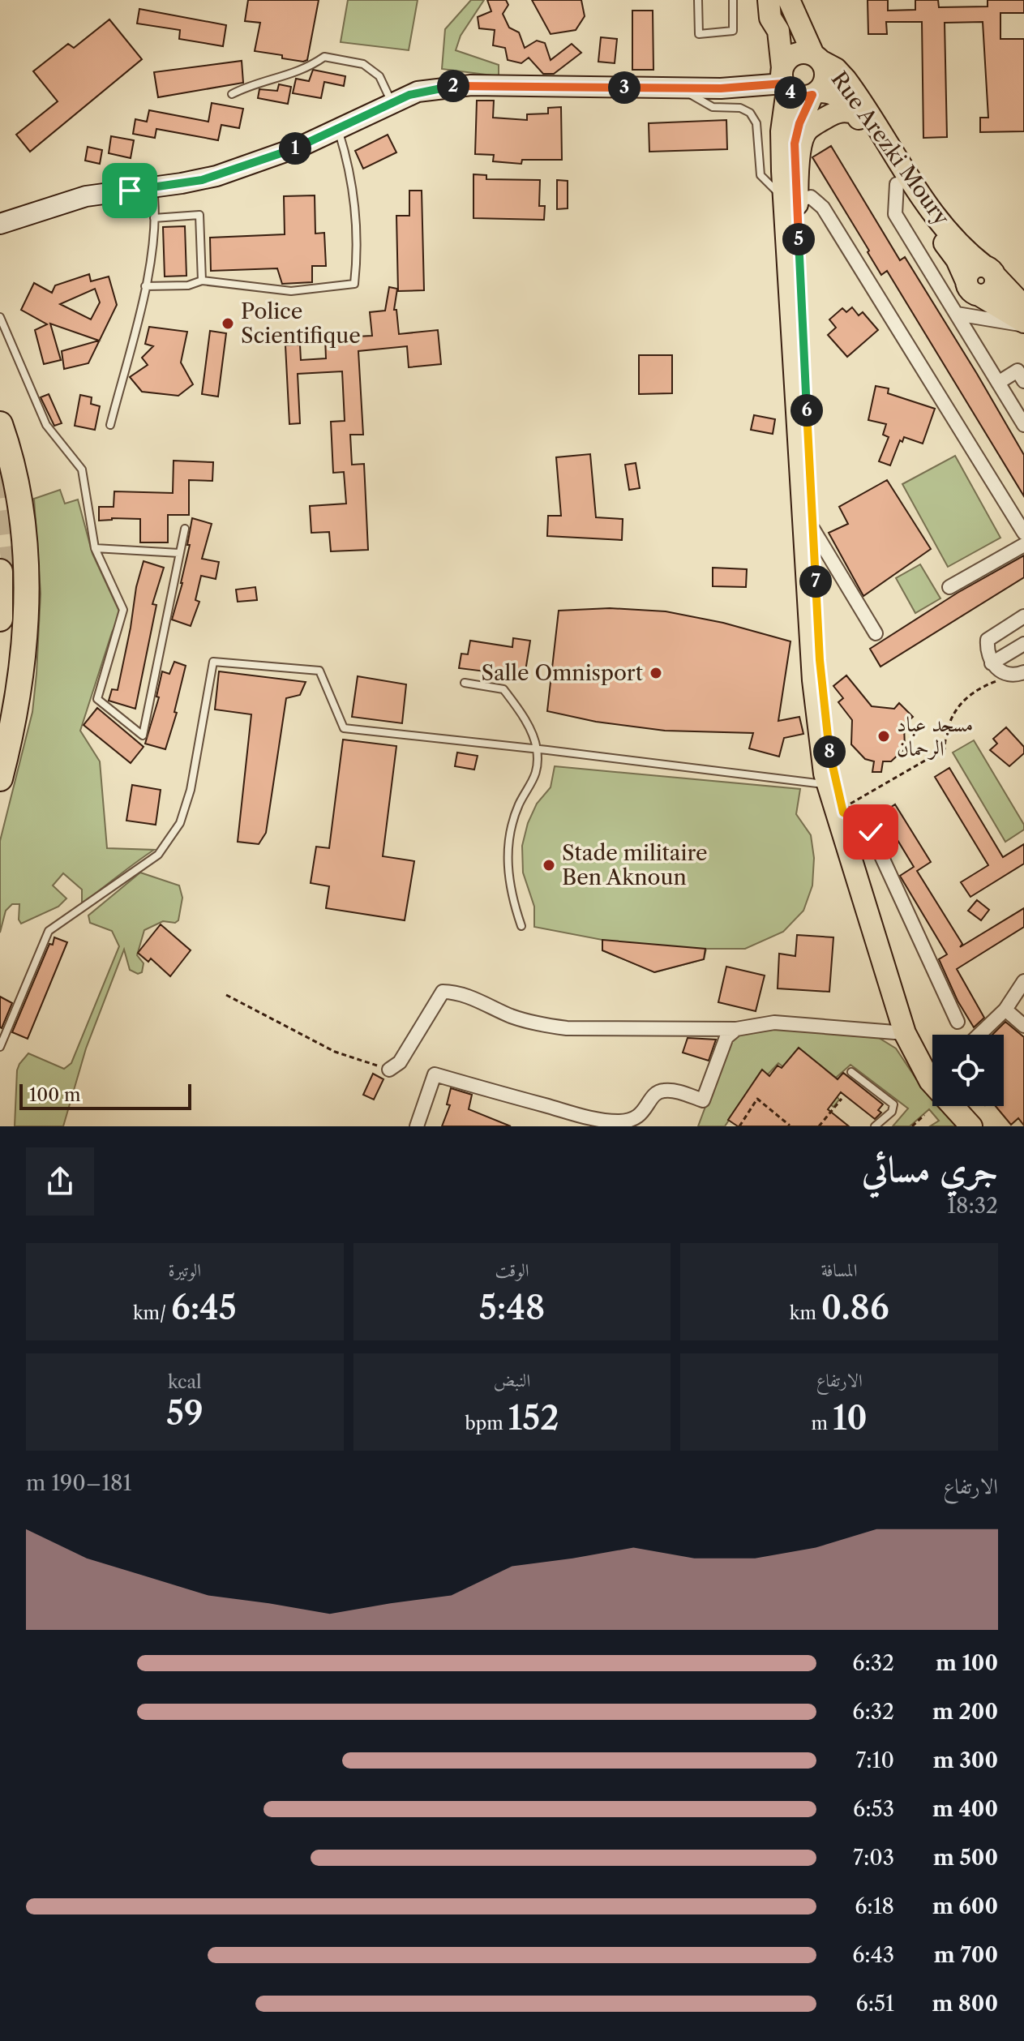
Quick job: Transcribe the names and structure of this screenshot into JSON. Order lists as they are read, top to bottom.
{
  "streets": {
    "main road": ["Rue Arezki Moury"]
  },
  "places": [
    "Police Scientifique",
    "Salle Omnisport",
    "مسجد عباد الرحمان",
    "Stade militaire Ben Aknoun"
  ],
  "scale_bar": "100 m",
  "page": {
    "pins": [
      "2",
      "3",
      "4",
      "1",
      "5",
      "6",
      "7",
      "8"
    ],
    "scale": "100 m",
    "heading": ["جري مسائي", "18:32"],
    "stats": [
      ["المسافة", "0.86 km"],
      ["الوقت", "5:48"],
      ["الوتيرة", "6:45 /km"],
      ["الارتفاع", "10 m"],
      ["النبض", "152 bpm"],
      ["kcal", "59"]
    ],
    "chart": ["الارتفاع", "181–190 m"],
    "list": [
      {
        "name": "100 m",
        "note": "6:32"
      },
      {
        "name": "200 m",
        "note": "6:32"
      },
      {
        "name": "300 m",
        "note": "7:10"
      },
      {
        "name": "400 m",
        "note": "6:53"
      },
      {
        "name": "500 m",
        "note": "7:03"
      },
      {
        "name": "600 m",
        "note": "6:18"
      },
      {
        "name": "700 m",
        "note": "6:43"
      },
      {
        "name": "800 m",
        "note": "6:51"
      }
    ]
  }
}
